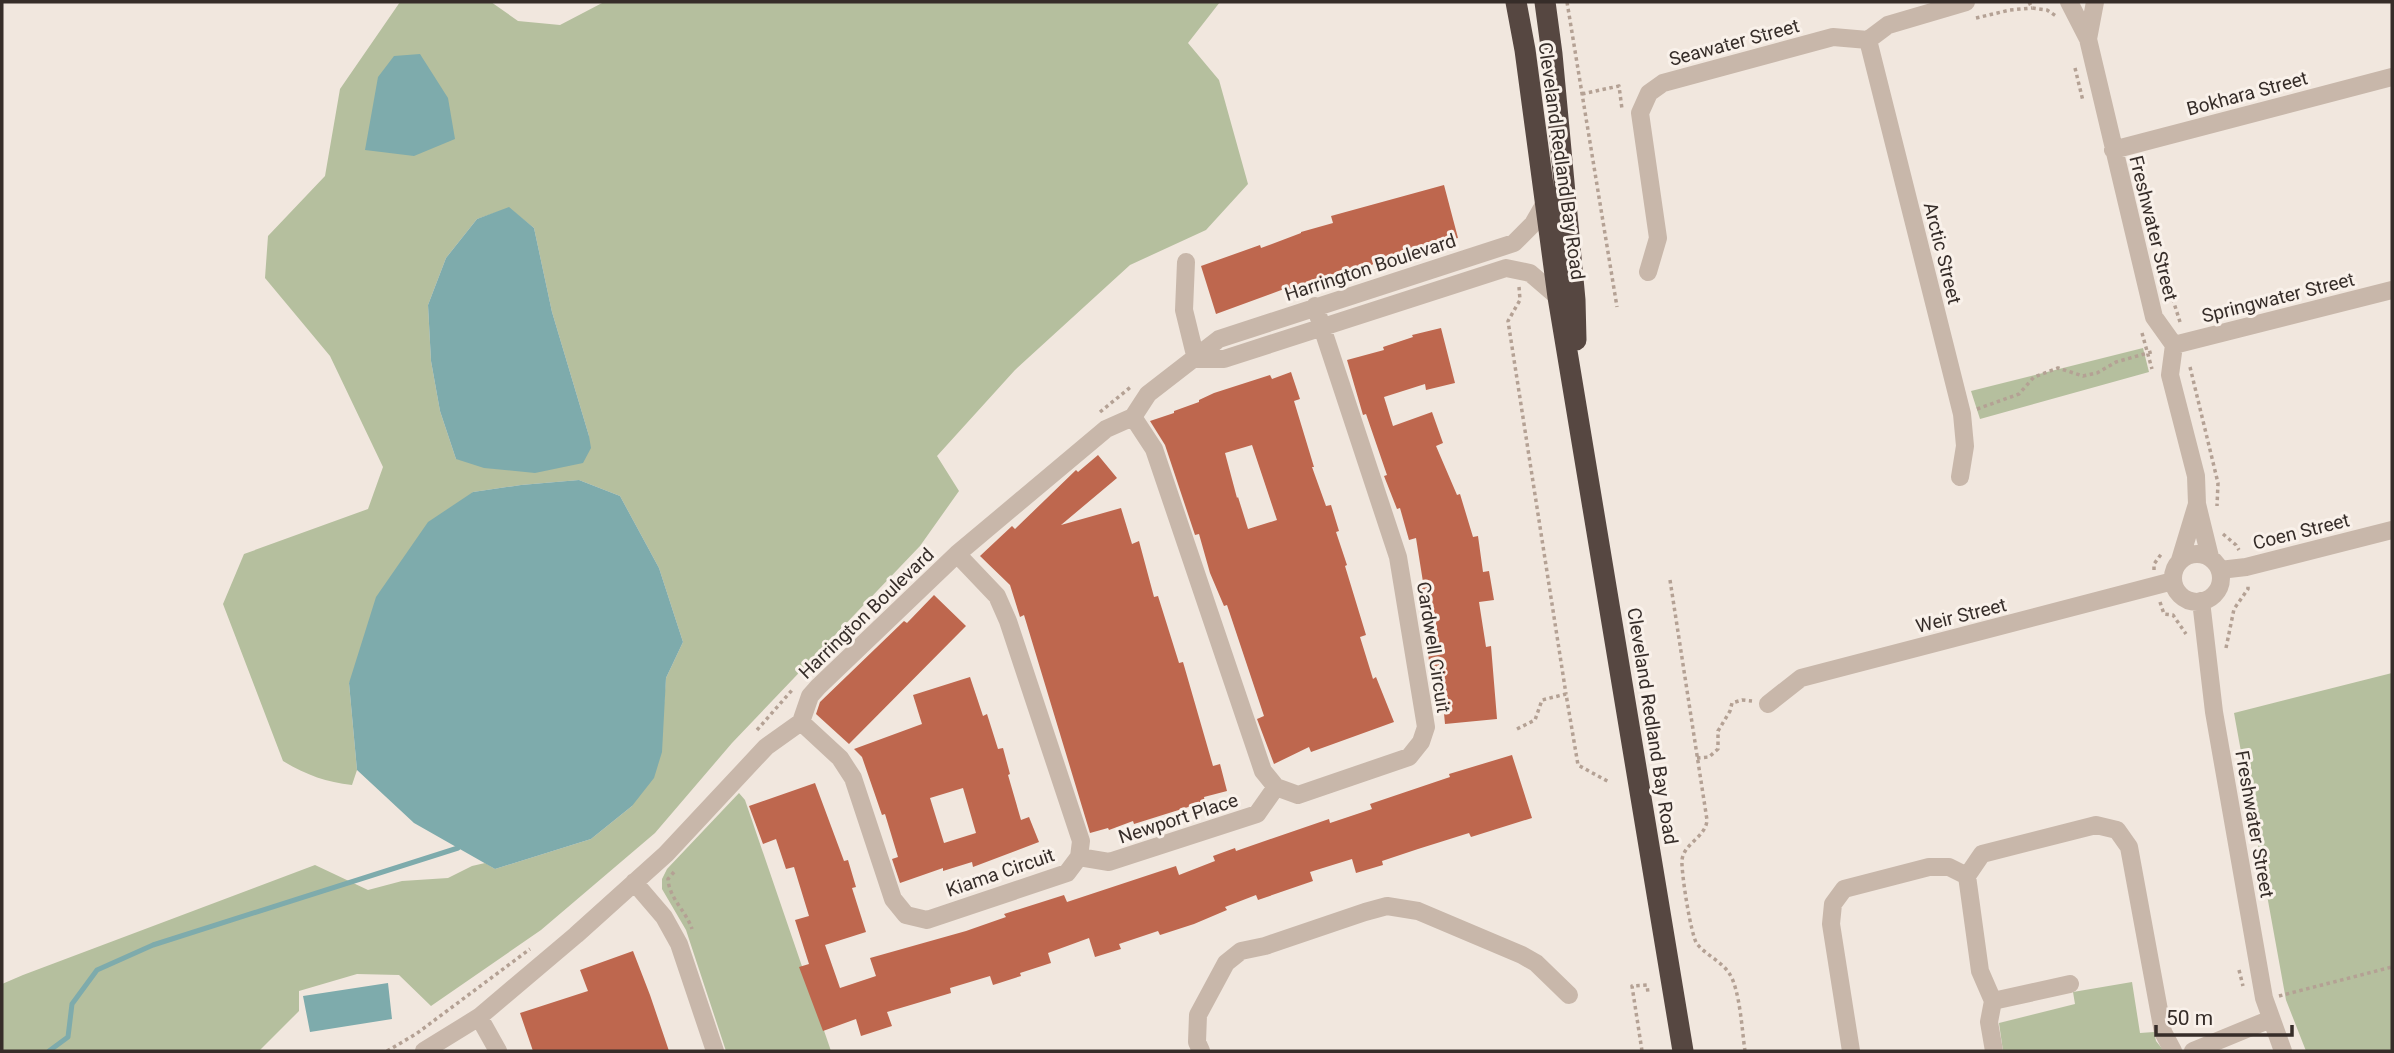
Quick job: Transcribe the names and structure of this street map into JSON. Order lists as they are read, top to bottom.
{
  "streets": {
    "highway": ["Cleveland Redland Bay Road"],
    "street": [
      "Seawater Street",
      "Bokhara Street",
      "Freshwater Street",
      "Arctic Street",
      "Harrington Boulevard",
      "Springwater Street",
      "Coen Street",
      "Weir Street",
      "Cardwell Circuit",
      "Newport Place",
      "Kiama Circuit"
    ]
  },
  "crossings": [
    ["Seawater Street", "Arctic Street"],
    ["Bokhara Street", "Freshwater Street"],
    ["Cleveland Redland Bay Road", "Harrington Boulevard"],
    ["Freshwater Street", "Springwater Street"],
    ["Freshwater Street", "Coen Street"],
    ["Freshwater Street", "Weir Street"],
    ["Harrington Boulevard", "Cardwell Circuit"],
    ["Harrington Boulevard", "Kiama Circuit"],
    ["Coen Street", "Weir Street"],
    ["Cardwell Circuit", "Newport Place"],
    ["Newport Place", "Kiama Circuit"]
  ],
  "scale_bar": "50 m"
}
